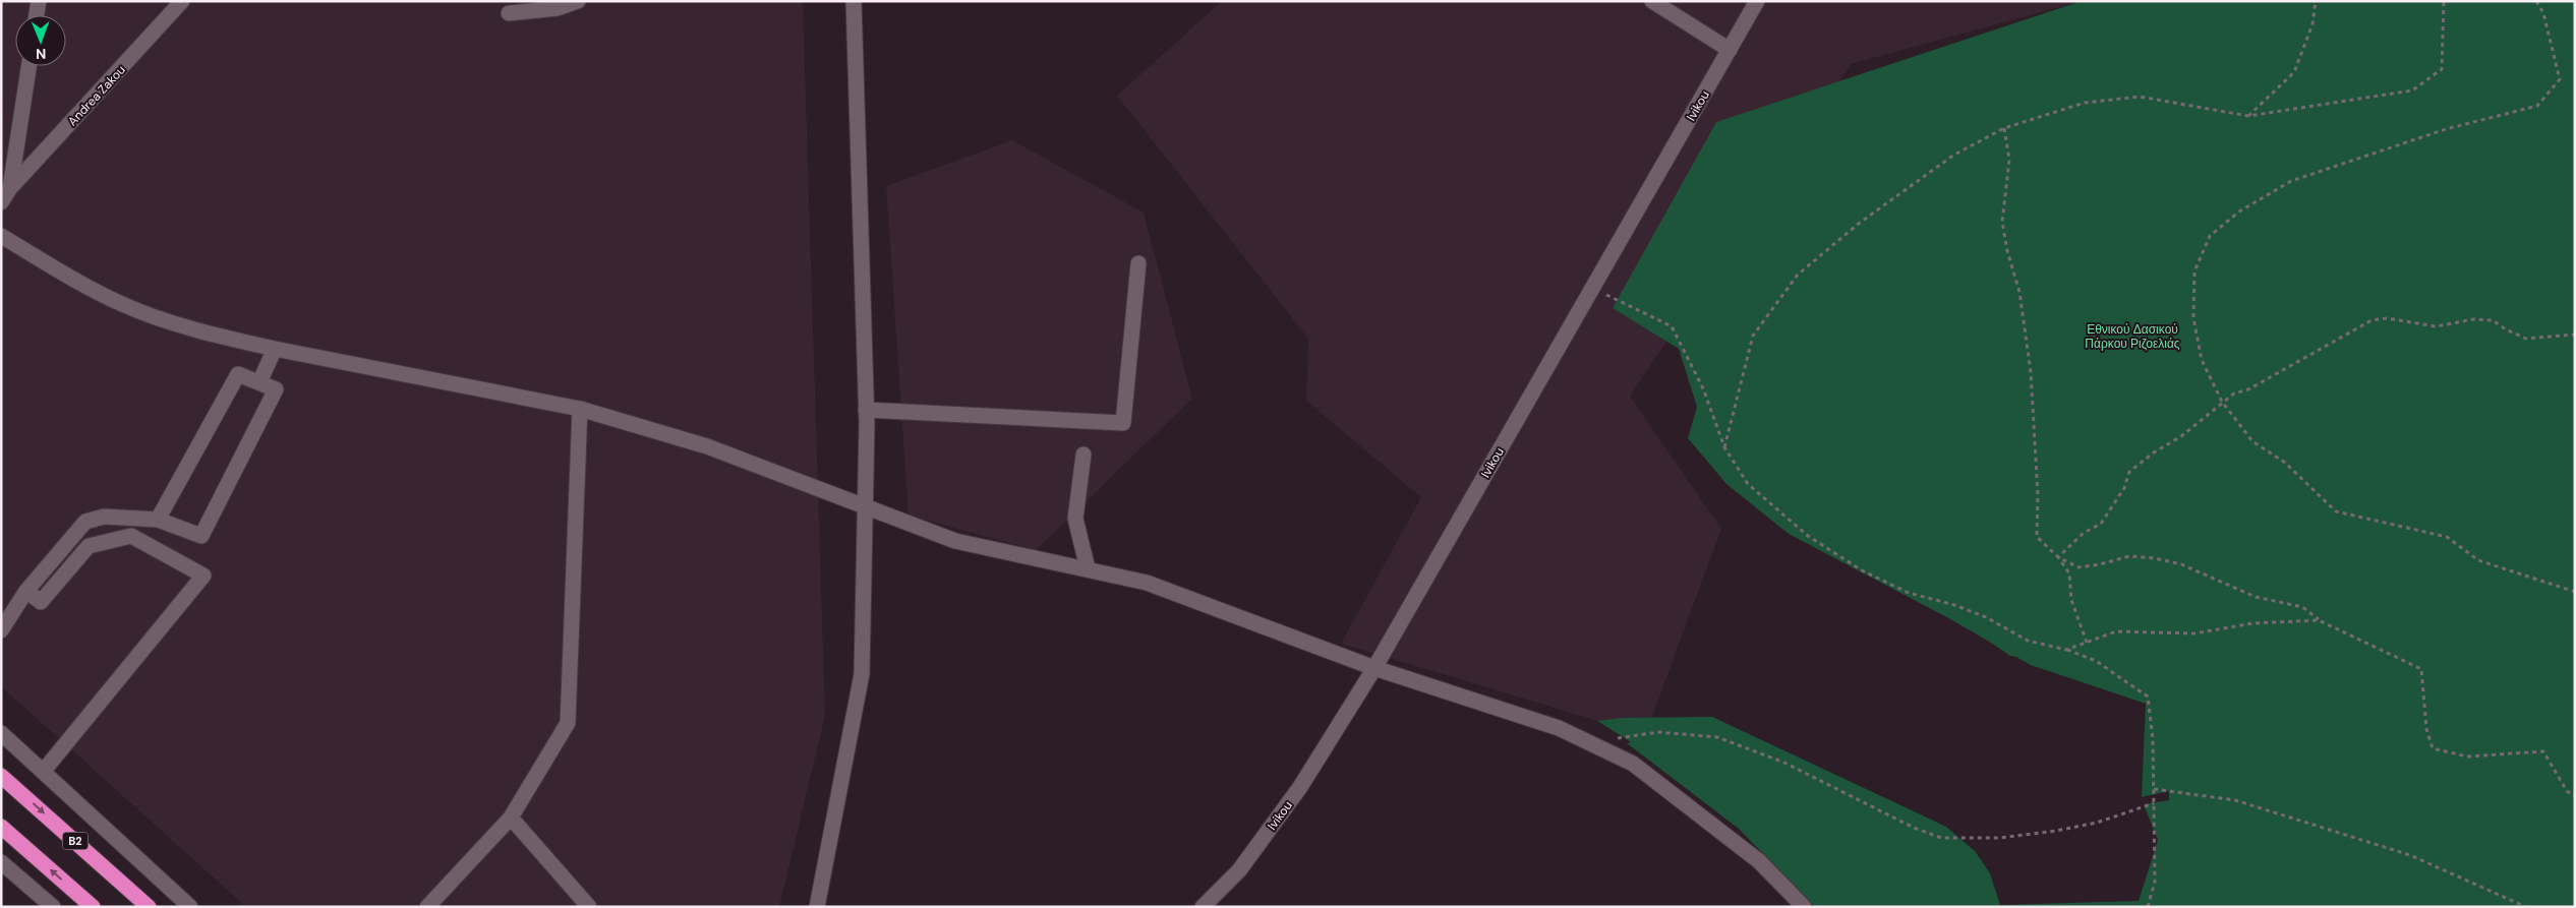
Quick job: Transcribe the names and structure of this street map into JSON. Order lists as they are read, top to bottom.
{
  "streets": {
    "highway": ["B2"],
    "street": ["Andrea Zakou", "Ivikou"]
  },
  "parks": ["Εθνικού Δασικού Πάρκου Ριζοελιάς"],
  "north": "bottom"
}
